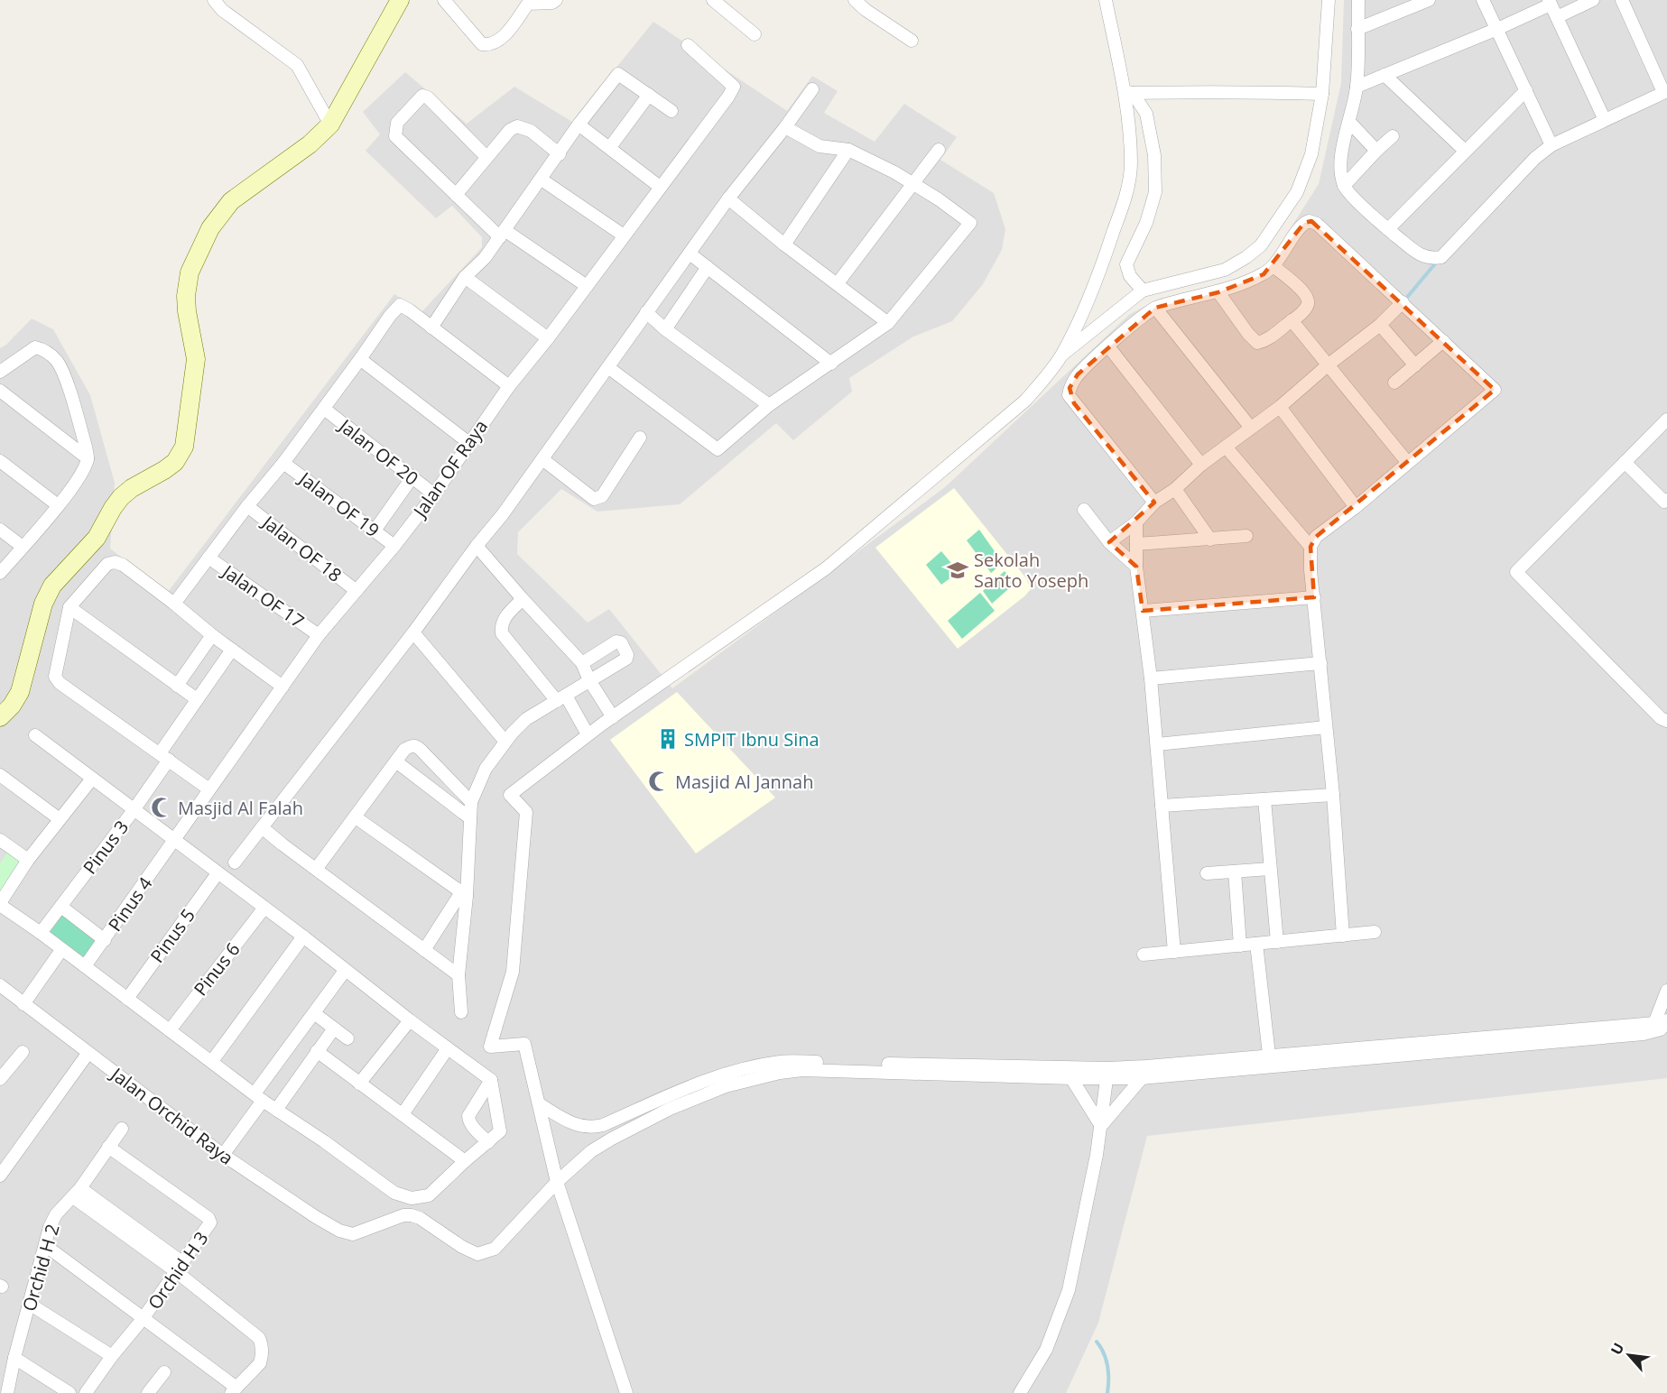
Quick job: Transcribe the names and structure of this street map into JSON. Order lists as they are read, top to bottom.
{
  "streets": {
    "street": [
      "Jalan OF 20",
      "Jalan OF Raya",
      "Jalan OF 19",
      "Jalan OF 18",
      "Jalan OF 17",
      "Pinus 3",
      "Pinus 4",
      "Pinus 5",
      "Pinus 6",
      "Jalan Orchid Raya",
      "Orchid H 2",
      "Orchid H 3"
    ]
  },
  "crossings": [
    ["Jalan OF 20", "Jalan OF Raya"],
    ["Jalan OF Raya", "Jalan OF 19"],
    ["Jalan OF Raya", "Jalan OF 18"],
    ["Jalan OF Raya", "Jalan OF 17"],
    ["Jalan OF Raya", "Pinus 4"],
    ["Orchid H 2", "Orchid H 3"]
  ],
  "places": {
    "school or university": ["Sekolah Santo Yoseph"],
    "building": ["SMPIT Ibnu Sina"],
    "mosque": ["Masjid Al Jannah", "Masjid Al Falah"]
  },
  "north": "top left"
}
